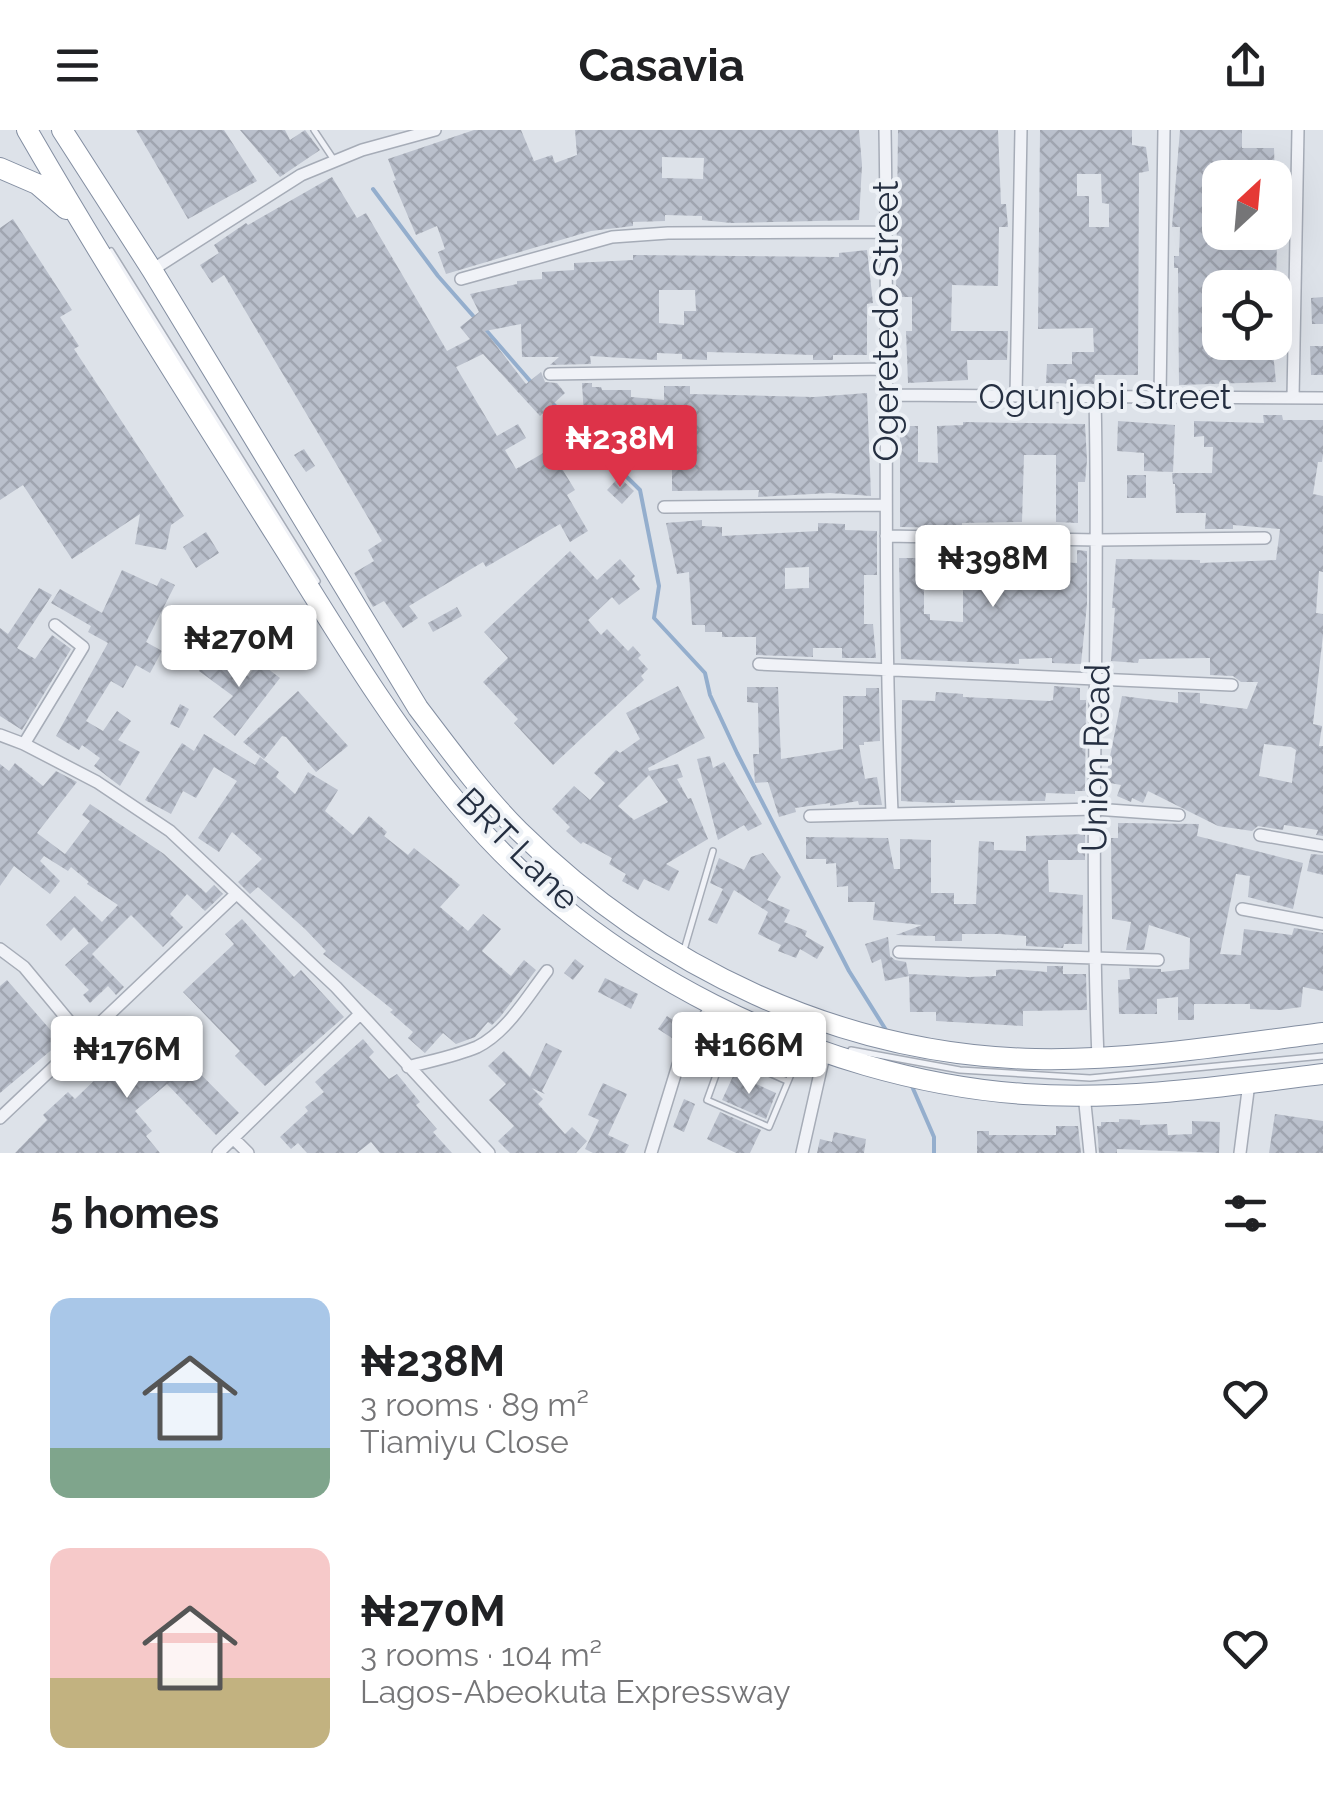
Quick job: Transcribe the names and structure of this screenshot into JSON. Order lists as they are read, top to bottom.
{
  "streets": {
    "street": ["Ogeretedo Street", "Ogunjobi Street", "Union Road"],
    "lane": ["BRT Lane"]
  },
  "crossings": [
    ["Ogeretedo Street", "Ogunjobi Street"],
    ["Ogunjobi Street", "Union Road"]
  ],
  "north": "top right",
  "page": {
    "header": "Casavia",
    "price": [
      "₦238M",
      "₦398M",
      "₦270M",
      "₦166M",
      "₦176M"
    ],
    "heading": "5 homes",
    "list": [
      {
        "name": "₦238M",
        "note": "3 rooms · 89 m² · Tiamiyu Close"
      },
      {
        "name": "₦270M",
        "note": "3 rooms · 104 m² · Lagos-Abeokuta Expressway"
      }
    ]
  }
}
